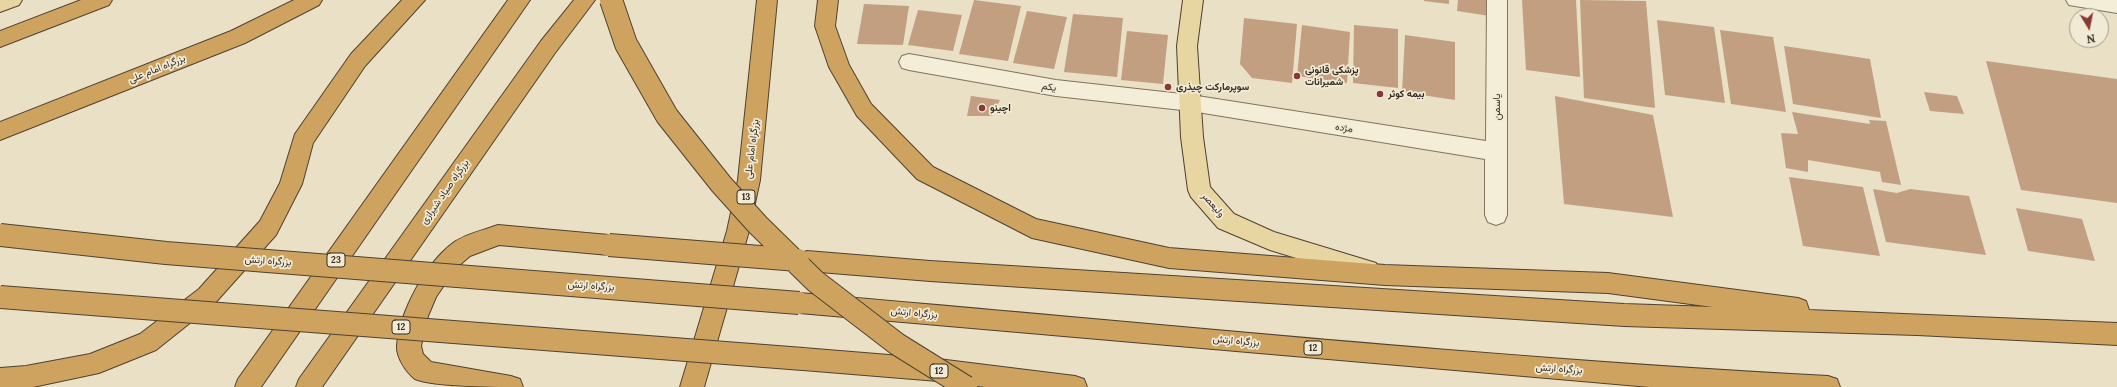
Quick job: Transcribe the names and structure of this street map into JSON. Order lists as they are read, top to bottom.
{
  "streets": {
    "highway": [
      "بزرگراه امام علی",
      "بزرگراه صیاد شیرازی",
      "13",
      "23",
      "بزرگراه ارتش",
      "12"
    ],
    "main road": ["ولیعصر"],
    "street": ["یکم", "یاسمن", "مژده"]
  },
  "crossings": [
    ["یکم", "مژده"],
    ["یکم", "ولیعصر"],
    ["یاسمن", "مژده"],
    ["مژده", "ولیعصر"]
  ],
  "places": [
    "پزشکی قانونی شمیرانات",
    "سوپرمارکت چیذری",
    "بیمه کوثر",
    "اچینو"
  ],
  "north": "bottom"
}
